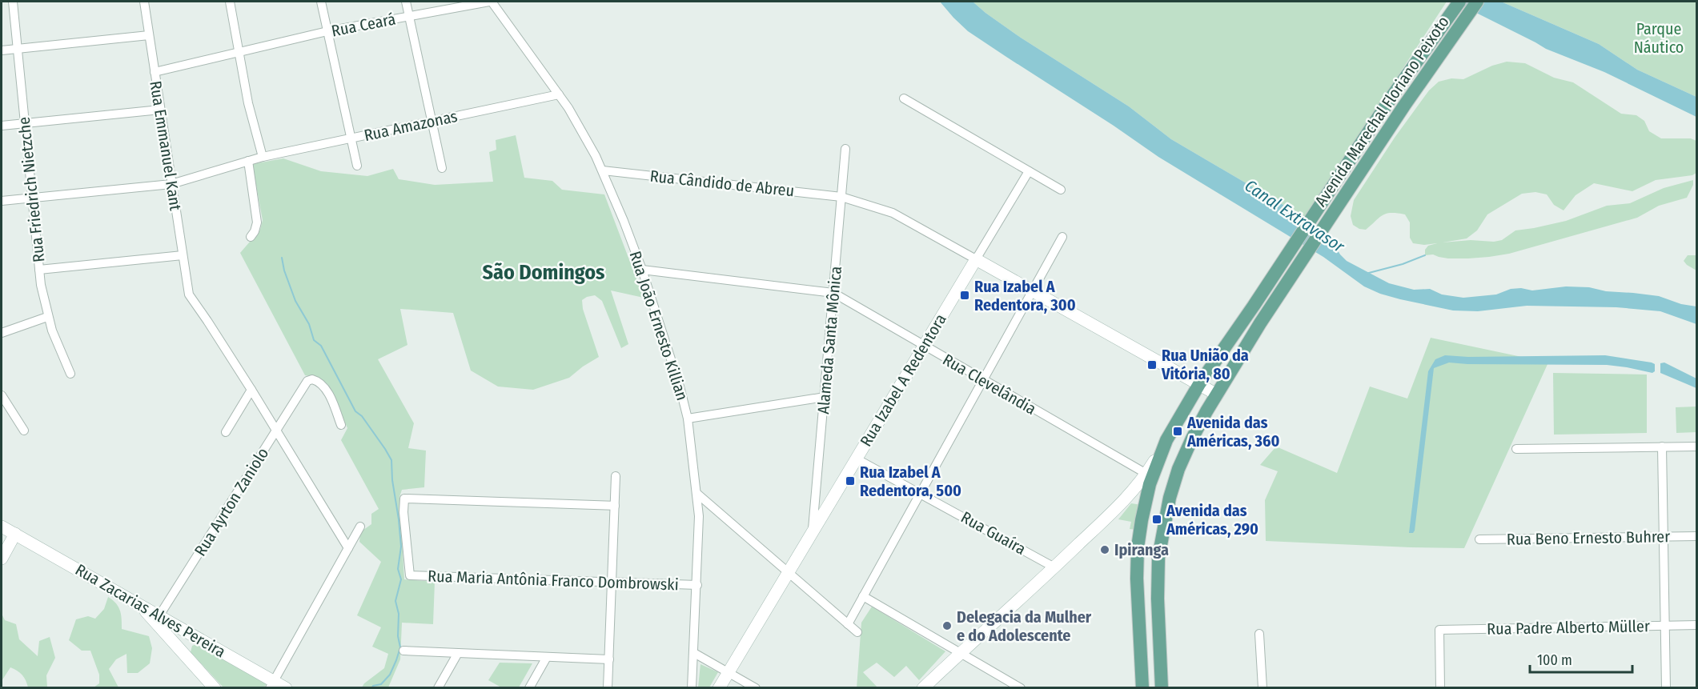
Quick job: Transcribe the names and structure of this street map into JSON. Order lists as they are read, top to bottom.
{
  "streets": {
    "main road": ["Avenida Marechal Floriano Peixoto", "Rua Izabel A Redentora", "Rua Zacarias Alves Pereira"],
    "street": [
      "Rua Ceará",
      "Rua Amazonas",
      "Rua Emmanuel Kant",
      "Rua Cândido de Abreu",
      "Rua Friedrich Nietzche",
      "Rua João Ernesto Killian",
      "Alameda Santa Mônica",
      "Rua Clevelândia",
      "Rua Ayrton Zaniolo",
      "Rua Guaíra",
      "Rua Beno Ernesto Buhrer",
      "Rua Maria Antônia Franco Dombrowski",
      "Rua Padre Alberto Müller"
    ]
  },
  "crossings": [
    ["Rua Ceará", "Rua Emmanuel Kant"],
    ["Rua Ceará", "Rua João Ernesto Killian"],
    ["Rua Amazonas", "Rua Emmanuel Kant"],
    ["Rua Amazonas", "Rua Friedrich Nietzche"],
    ["Rua Amazonas", "Rua João Ernesto Killian"],
    ["Rua Cândido de Abreu", "Rua João Ernesto Killian"],
    ["Rua Cândido de Abreu", "Alameda Santa Mônica"],
    ["Rua Cândido de Abreu", "Rua Izabel A Redentora"],
    ["Rua João Ernesto Killian", "Rua Maria Antônia Franco Dombrowski"],
    ["Alameda Santa Mônica", "Rua Izabel A Redentora"],
    ["Alameda Santa Mônica", "Rua Clevelândia"],
    ["Rua Izabel A Redentora", "Rua Clevelândia"],
    ["Rua Izabel A Redentora", "Rua Guaíra"],
    ["Rua Ayrton Zaniolo", "Rua Zacarias Alves Pereira"]
  ],
  "districts": ["São Domingos"],
  "water": ["Canal Extravasor"],
  "parks": ["Parque Náutico"],
  "places": {
    "transit": [
      "Rua Izabel A Redentora, 300",
      "Rua União da Vitória, 80",
      "Avenida das Américas, 360",
      "Rua Izabel A Redentora, 500",
      "Avenida das Américas, 290"
    ],
    "other": ["Ipiranga", "Delegacia da Mulher e do Adolescente"]
  },
  "scale_bar": "100 m"
}
